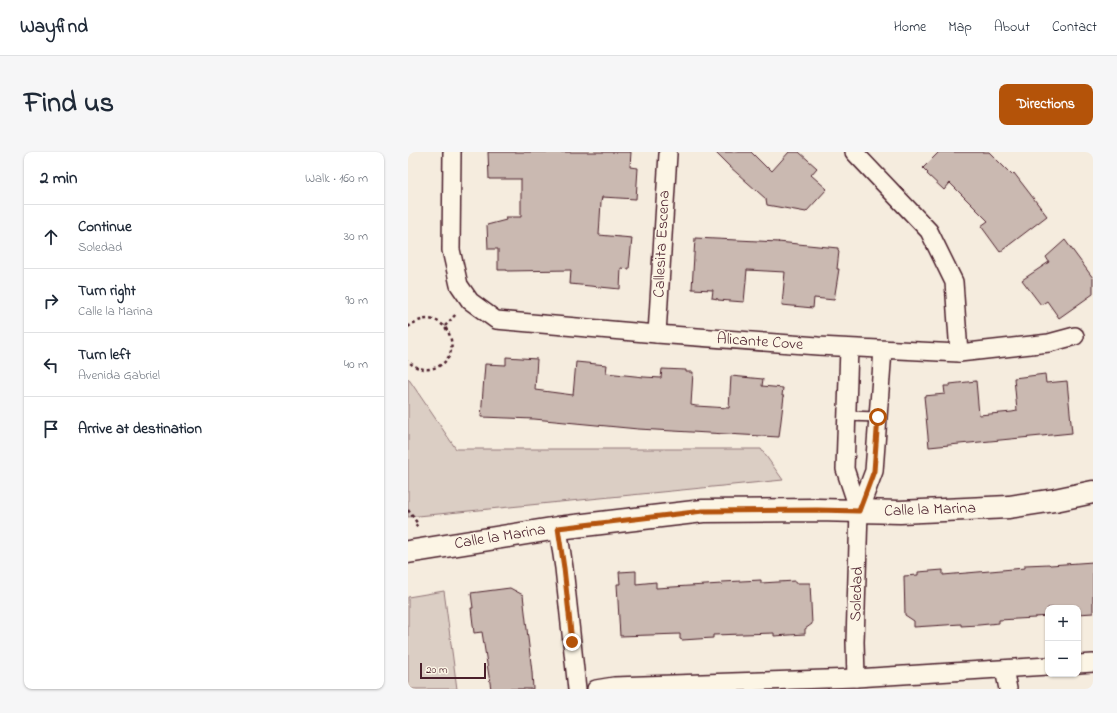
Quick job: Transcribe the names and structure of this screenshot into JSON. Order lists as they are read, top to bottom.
{
  "streets": {
    "street": [
      "Callesita Escena",
      "Alicante Cove",
      "Calle la Marina",
      "Soledad"
    ]
  },
  "crossings": [
    ["Callesita Escena", "Alicante Cove"],
    ["Alicante Cove", "Soledad"],
    ["Calle la Marina", "Soledad"]
  ],
  "scale_bar": "20 m",
  "page": {
    "header": "Wayfind",
    "nav": [
      "Home",
      "Map",
      "About",
      "Contact"
    ],
    "title": "Find us",
    "buttons": "Directions",
    "heading": ["2 min", "Walk · 160 m"],
    "list": [
      ["Continue", "Soledad", "30 m"],
      ["Turn right", "Calle la Marina", "90 m"],
      ["Turn left", "Avenida Gabriel", "40 m"],
      "Arrive at destination"
    ],
    "map_buttons": ["+", "−"],
    "scale": "20 m"
  }
}
